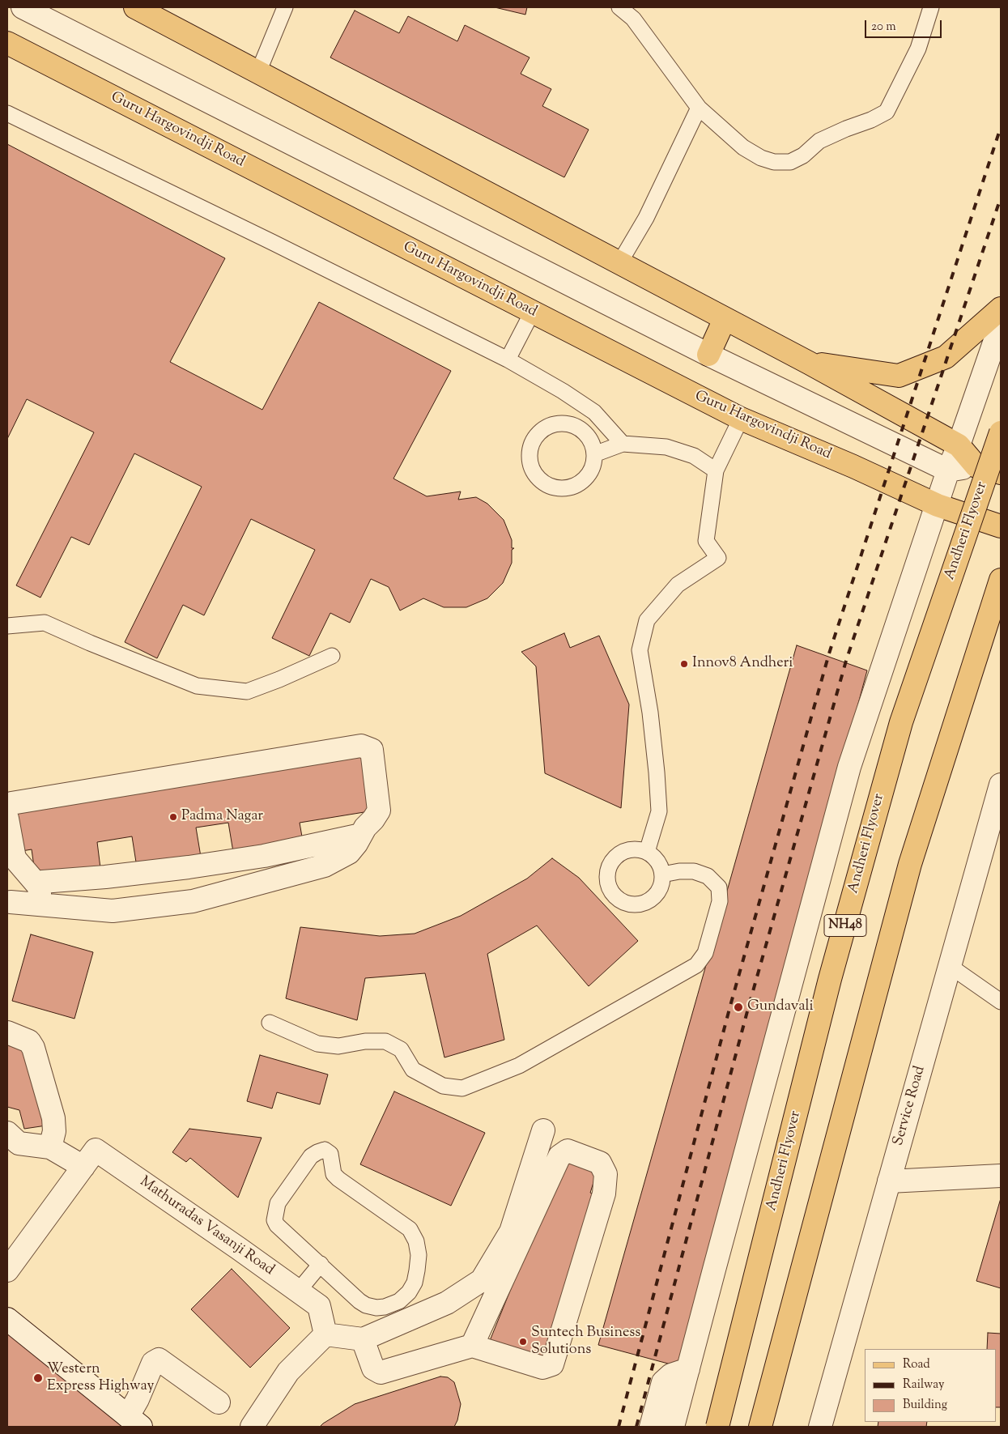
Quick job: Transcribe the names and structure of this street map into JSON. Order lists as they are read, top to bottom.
{
  "streets": {
    "main road": ["Guru Hargovindji Road", "Andheri Flyover", "NH48"],
    "street": ["Service Road", "Mathuradas Vasanji Road"]
  },
  "places": [
    "Innov8 Andheri",
    "Padma Nagar",
    "Gundavali",
    "Suntech Business Solutions",
    "Western Express Highway"
  ],
  "legend": ["Road", "Railway", "Building"],
  "scale_bar": "20 m"
}
